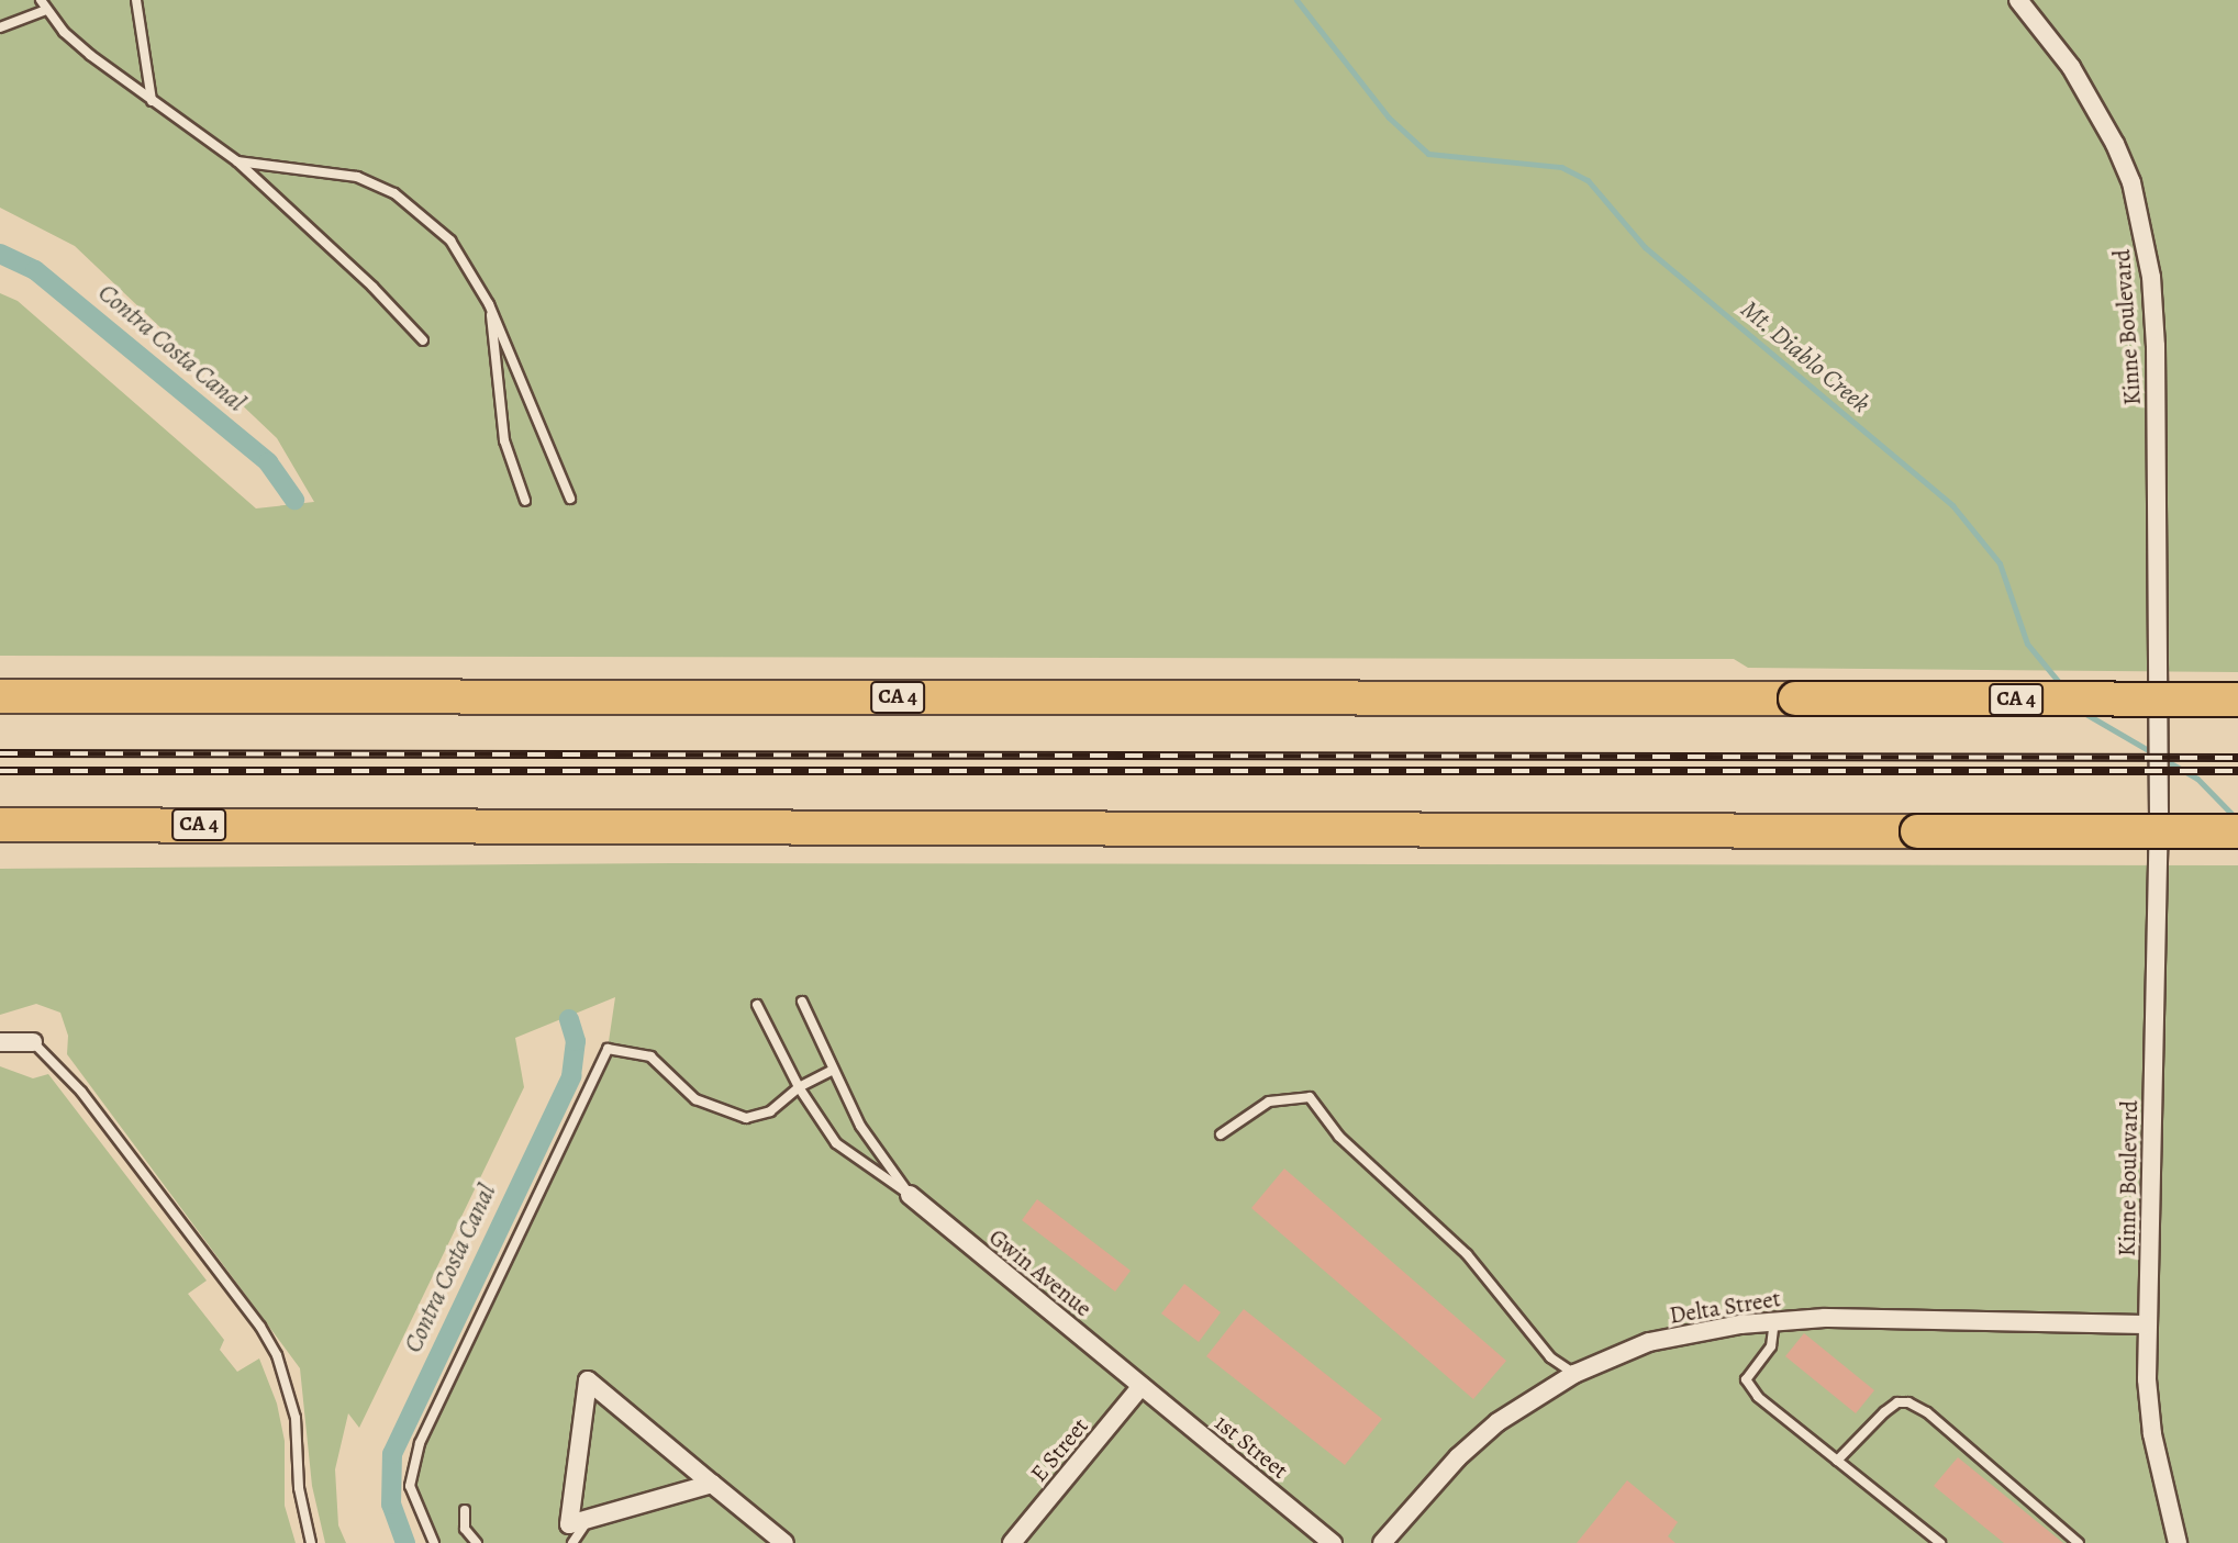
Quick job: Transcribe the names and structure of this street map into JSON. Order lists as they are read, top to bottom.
{
  "streets": {
    "highway": ["CA 4"],
    "street": [
      "Kinne Boulevard",
      "Gwin Avenue",
      "Delta Street",
      "1st Street",
      "E Street"
    ]
  },
  "crossings": [
    ["Kinne Boulevard", "Delta Street"],
    ["Gwin Avenue", "1st Street"],
    ["Gwin Avenue", "E Street"],
    ["1st Street", "E Street"]
  ],
  "water": ["Contra Costa Canal", "Mt. Diablo Creek"]
}
